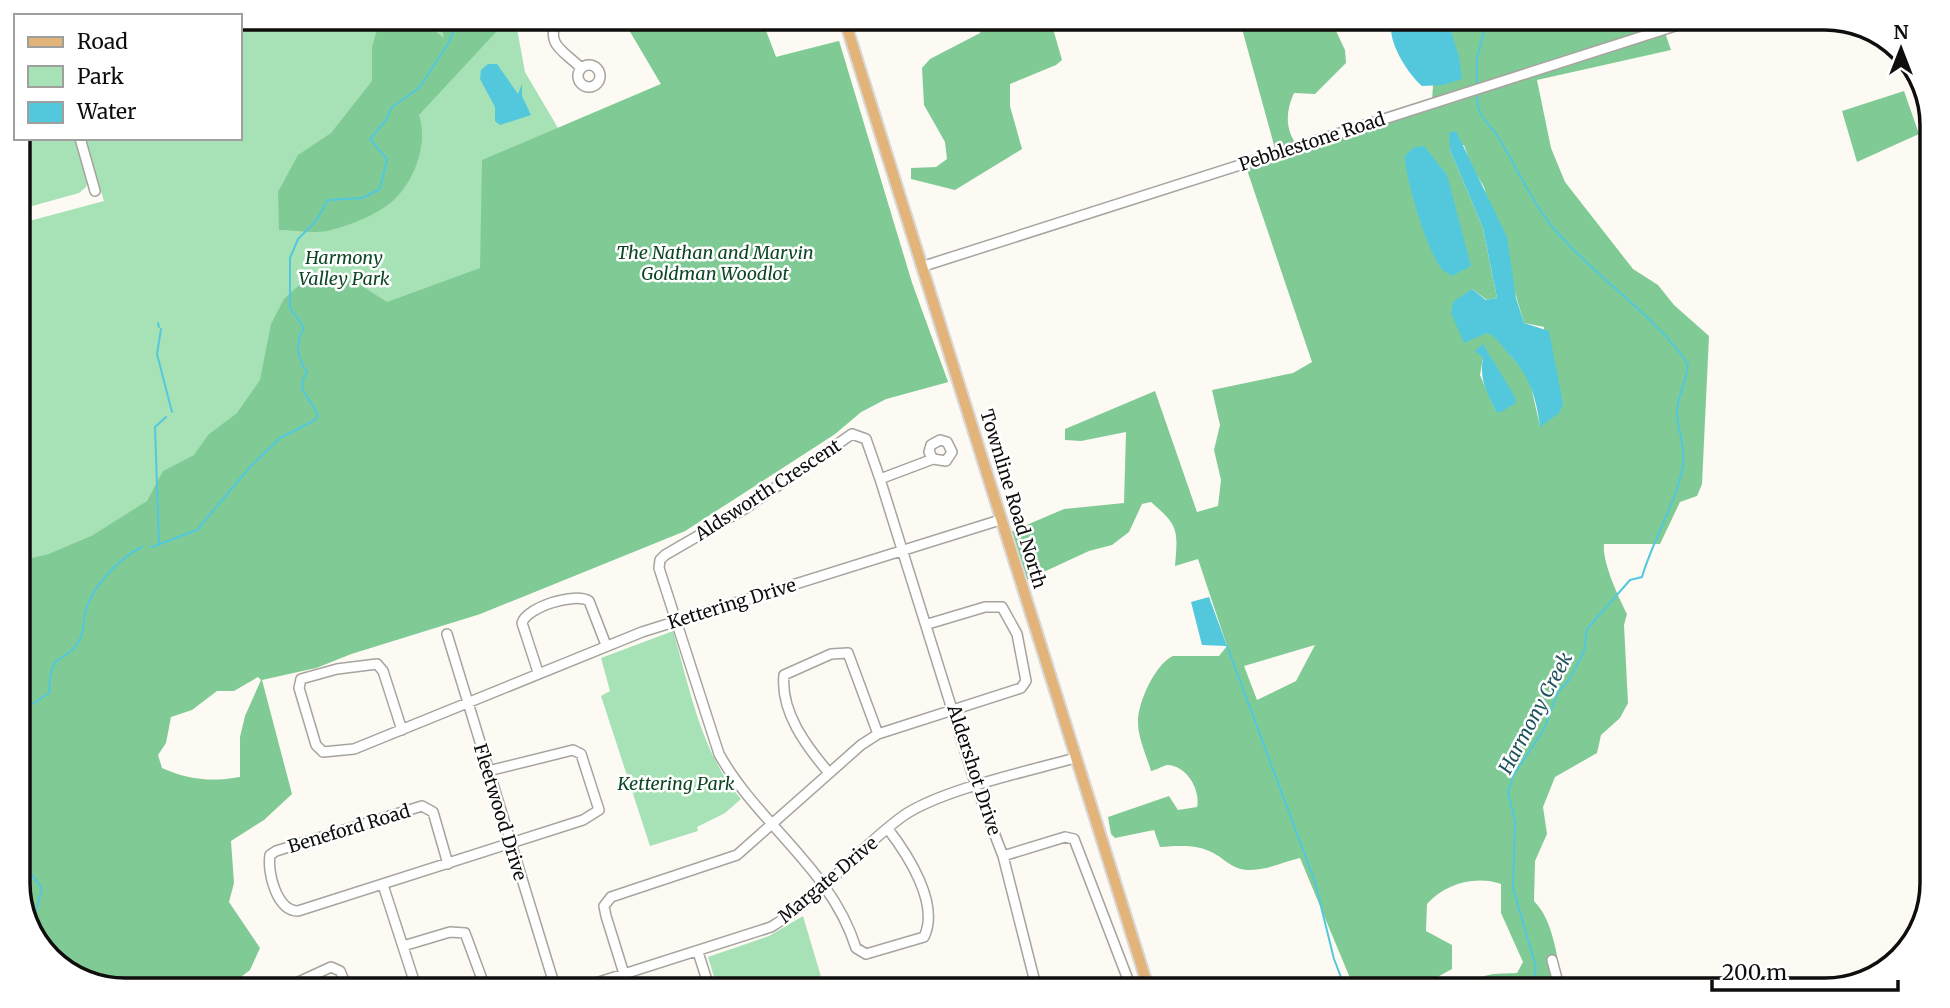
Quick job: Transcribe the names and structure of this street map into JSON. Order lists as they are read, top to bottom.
{
  "streets": {
    "main road": ["Townline Road North"],
    "street": [
      "Pebblestone Road",
      "Aldsworth Crescent",
      "Kettering Drive",
      "Aldershot Drive",
      "Fleetwood Drive",
      "Beneford Road",
      "Margate Drive"
    ]
  },
  "crossings": [
    ["Pebblestone Road", "Townline Road North"],
    ["Aldsworth Crescent", "Kettering Drive"],
    ["Aldsworth Crescent", "Aldershot Drive"],
    ["Townline Road North", "Kettering Drive"],
    ["Townline Road North", "Margate Drive"],
    ["Kettering Drive", "Aldershot Drive"],
    ["Kettering Drive", "Fleetwood Drive"],
    ["Aldershot Drive", "Margate Drive"],
    ["Fleetwood Drive", "Beneford Road"]
  ],
  "water": ["Harmony Creek"],
  "parks": ["The Nathan and Marvin Goldman Woodlot", "Harmony Valley Park", "Kettering Park"],
  "legend": ["Road", "Park", "Water"],
  "scale_bar": "200 m",
  "north": "top"
}
